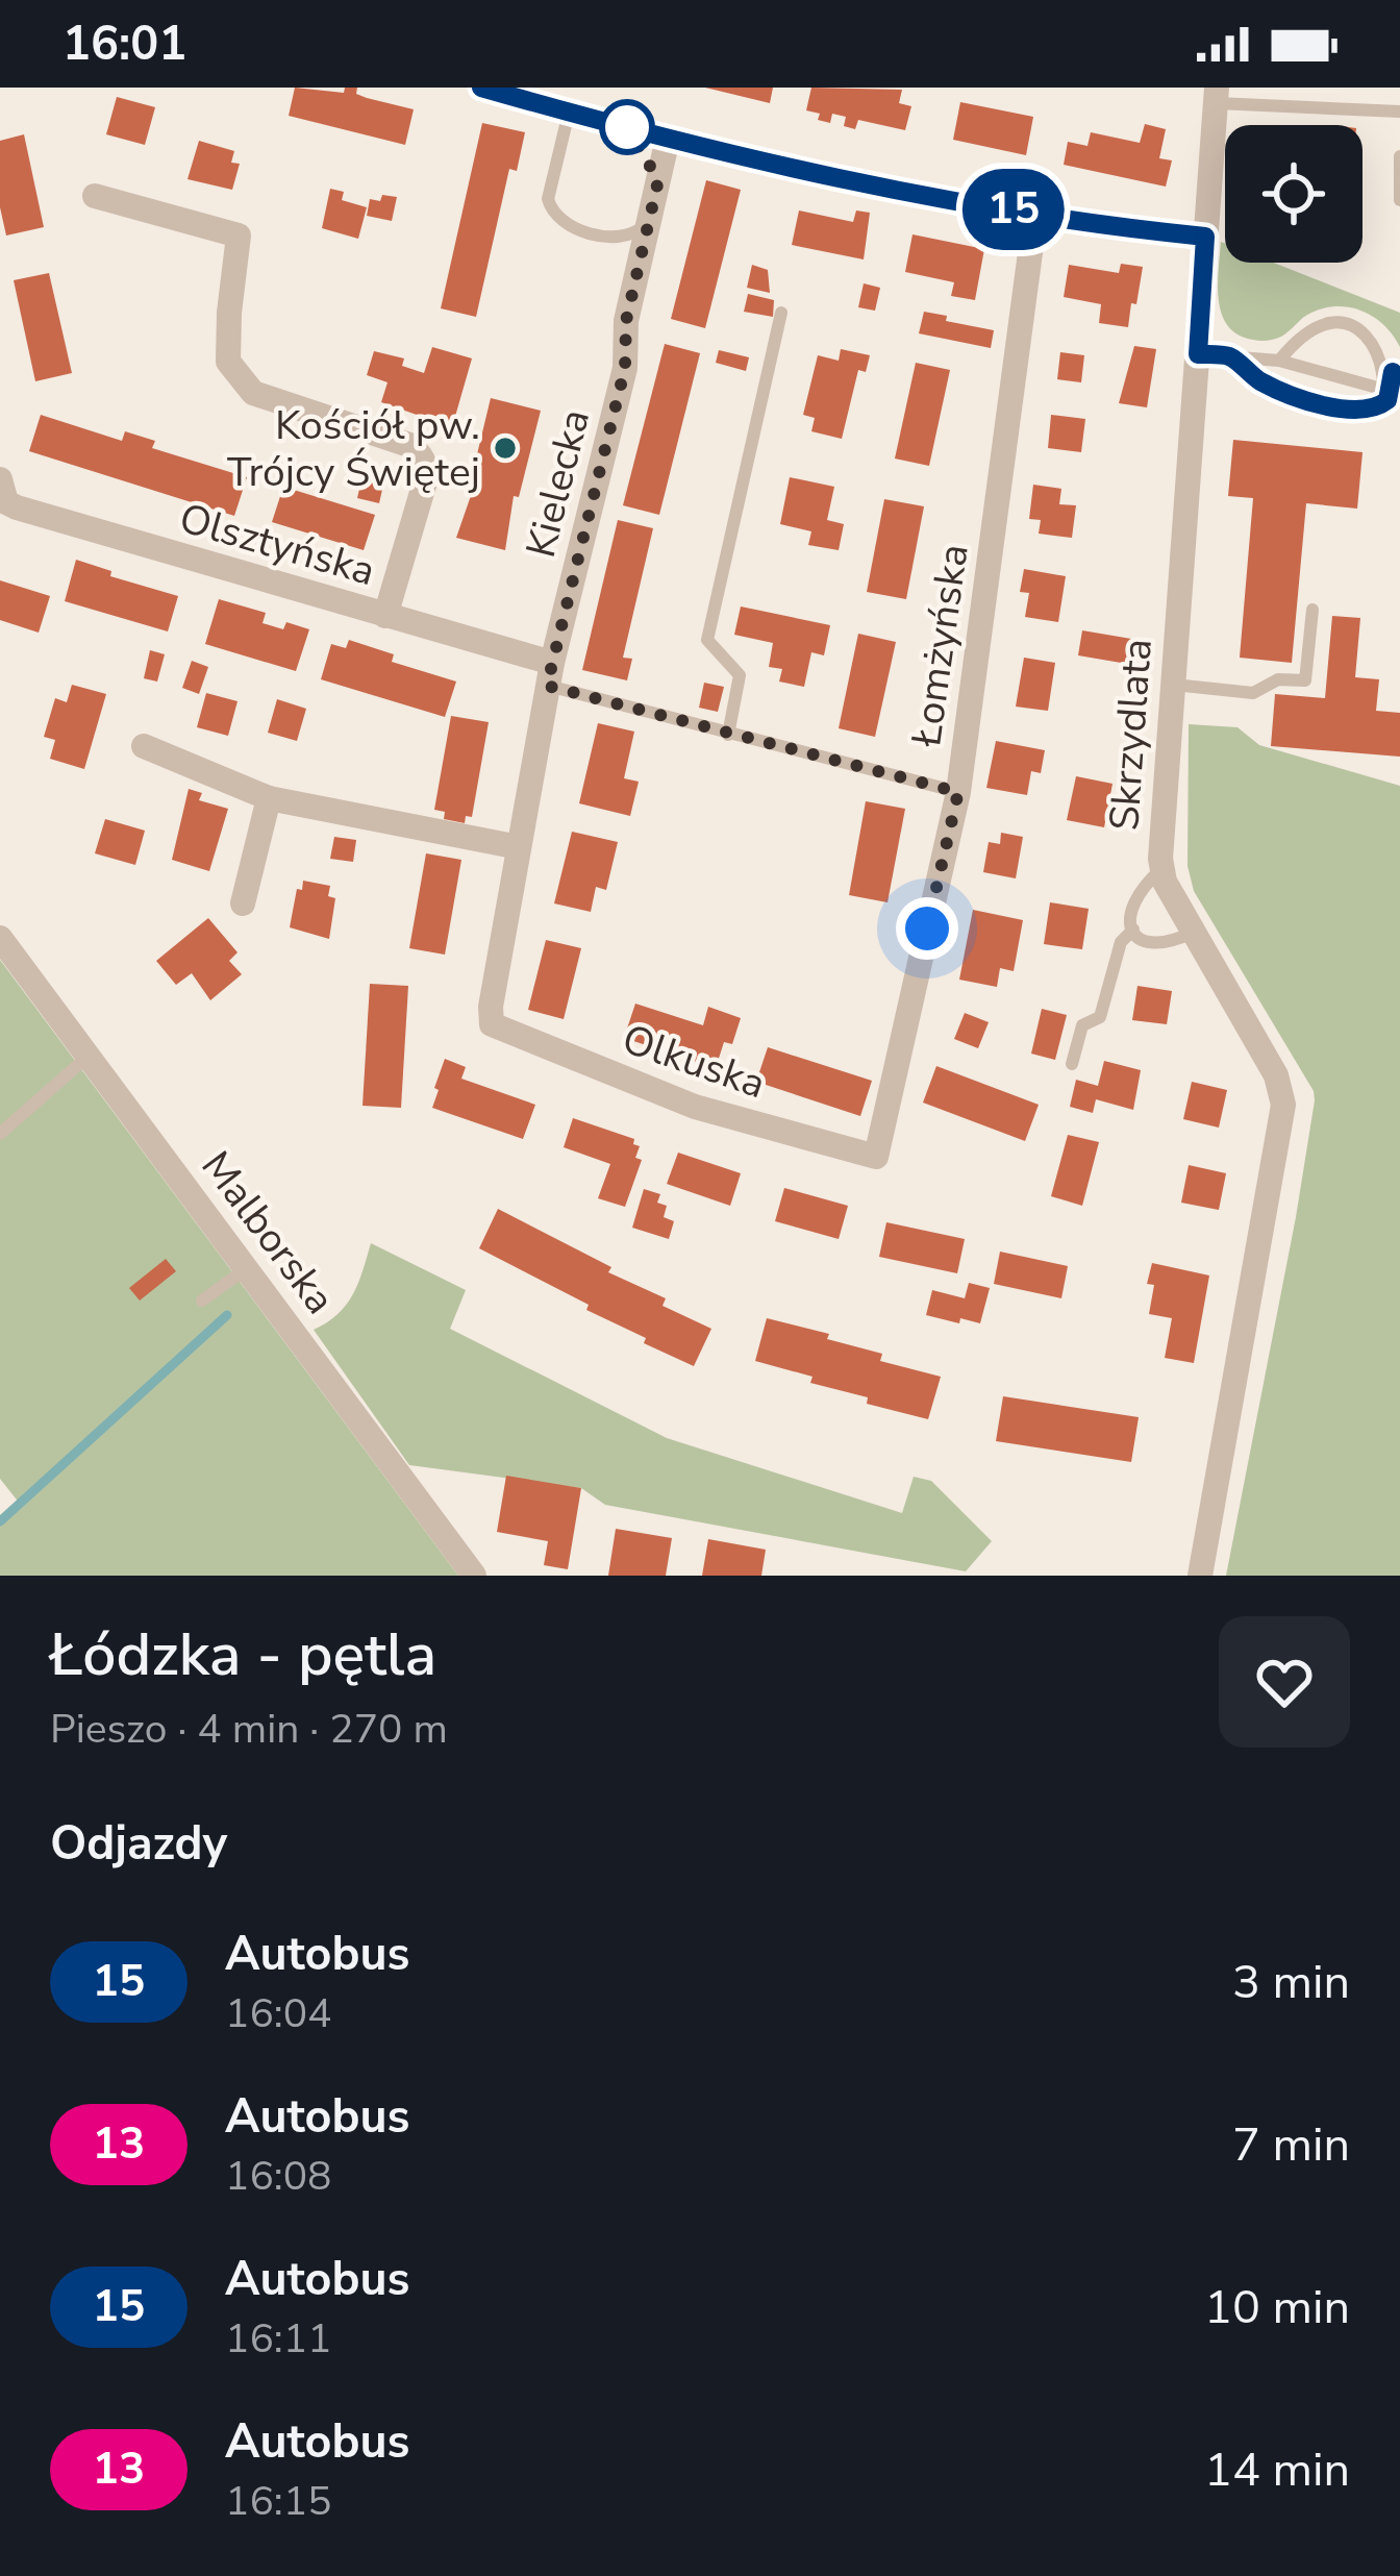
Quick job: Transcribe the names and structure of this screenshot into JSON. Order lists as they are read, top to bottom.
{
  "streets": {
    "street": [
      "Kielecka",
      "Olsztyńska",
      "Łomżyńska",
      "Skrzydlata",
      "Olkuska",
      "Malborska"
    ]
  },
  "crossings": [
    ["Kielecka", "Olsztyńska"],
    ["Kielecka", "Olkuska"],
    ["Łomżyńska", "Olkuska"]
  ],
  "places": ["Kościół pw. Trójcy Świętej"],
  "lines": ["bus line 15"],
  "page": {
    "status": "16:01",
    "on_map": "15",
    "heading": [
      ["Łódzka - pętla", "Pieszo · 4 min · 270 m"],
      "Odjazdy"
    ],
    "list": [
      {
        "mark": "15",
        "name": "Autobus",
        "note": "16:04",
        "value": "3 min"
      },
      {
        "mark": "13",
        "name": "Autobus",
        "note": "16:08",
        "value": "7 min"
      },
      {
        "mark": "15",
        "name": "Autobus",
        "note": "16:11",
        "value": "10 min"
      },
      {
        "mark": "13",
        "name": "Autobus",
        "note": "16:15",
        "value": "14 min"
      }
    ]
  }
}
